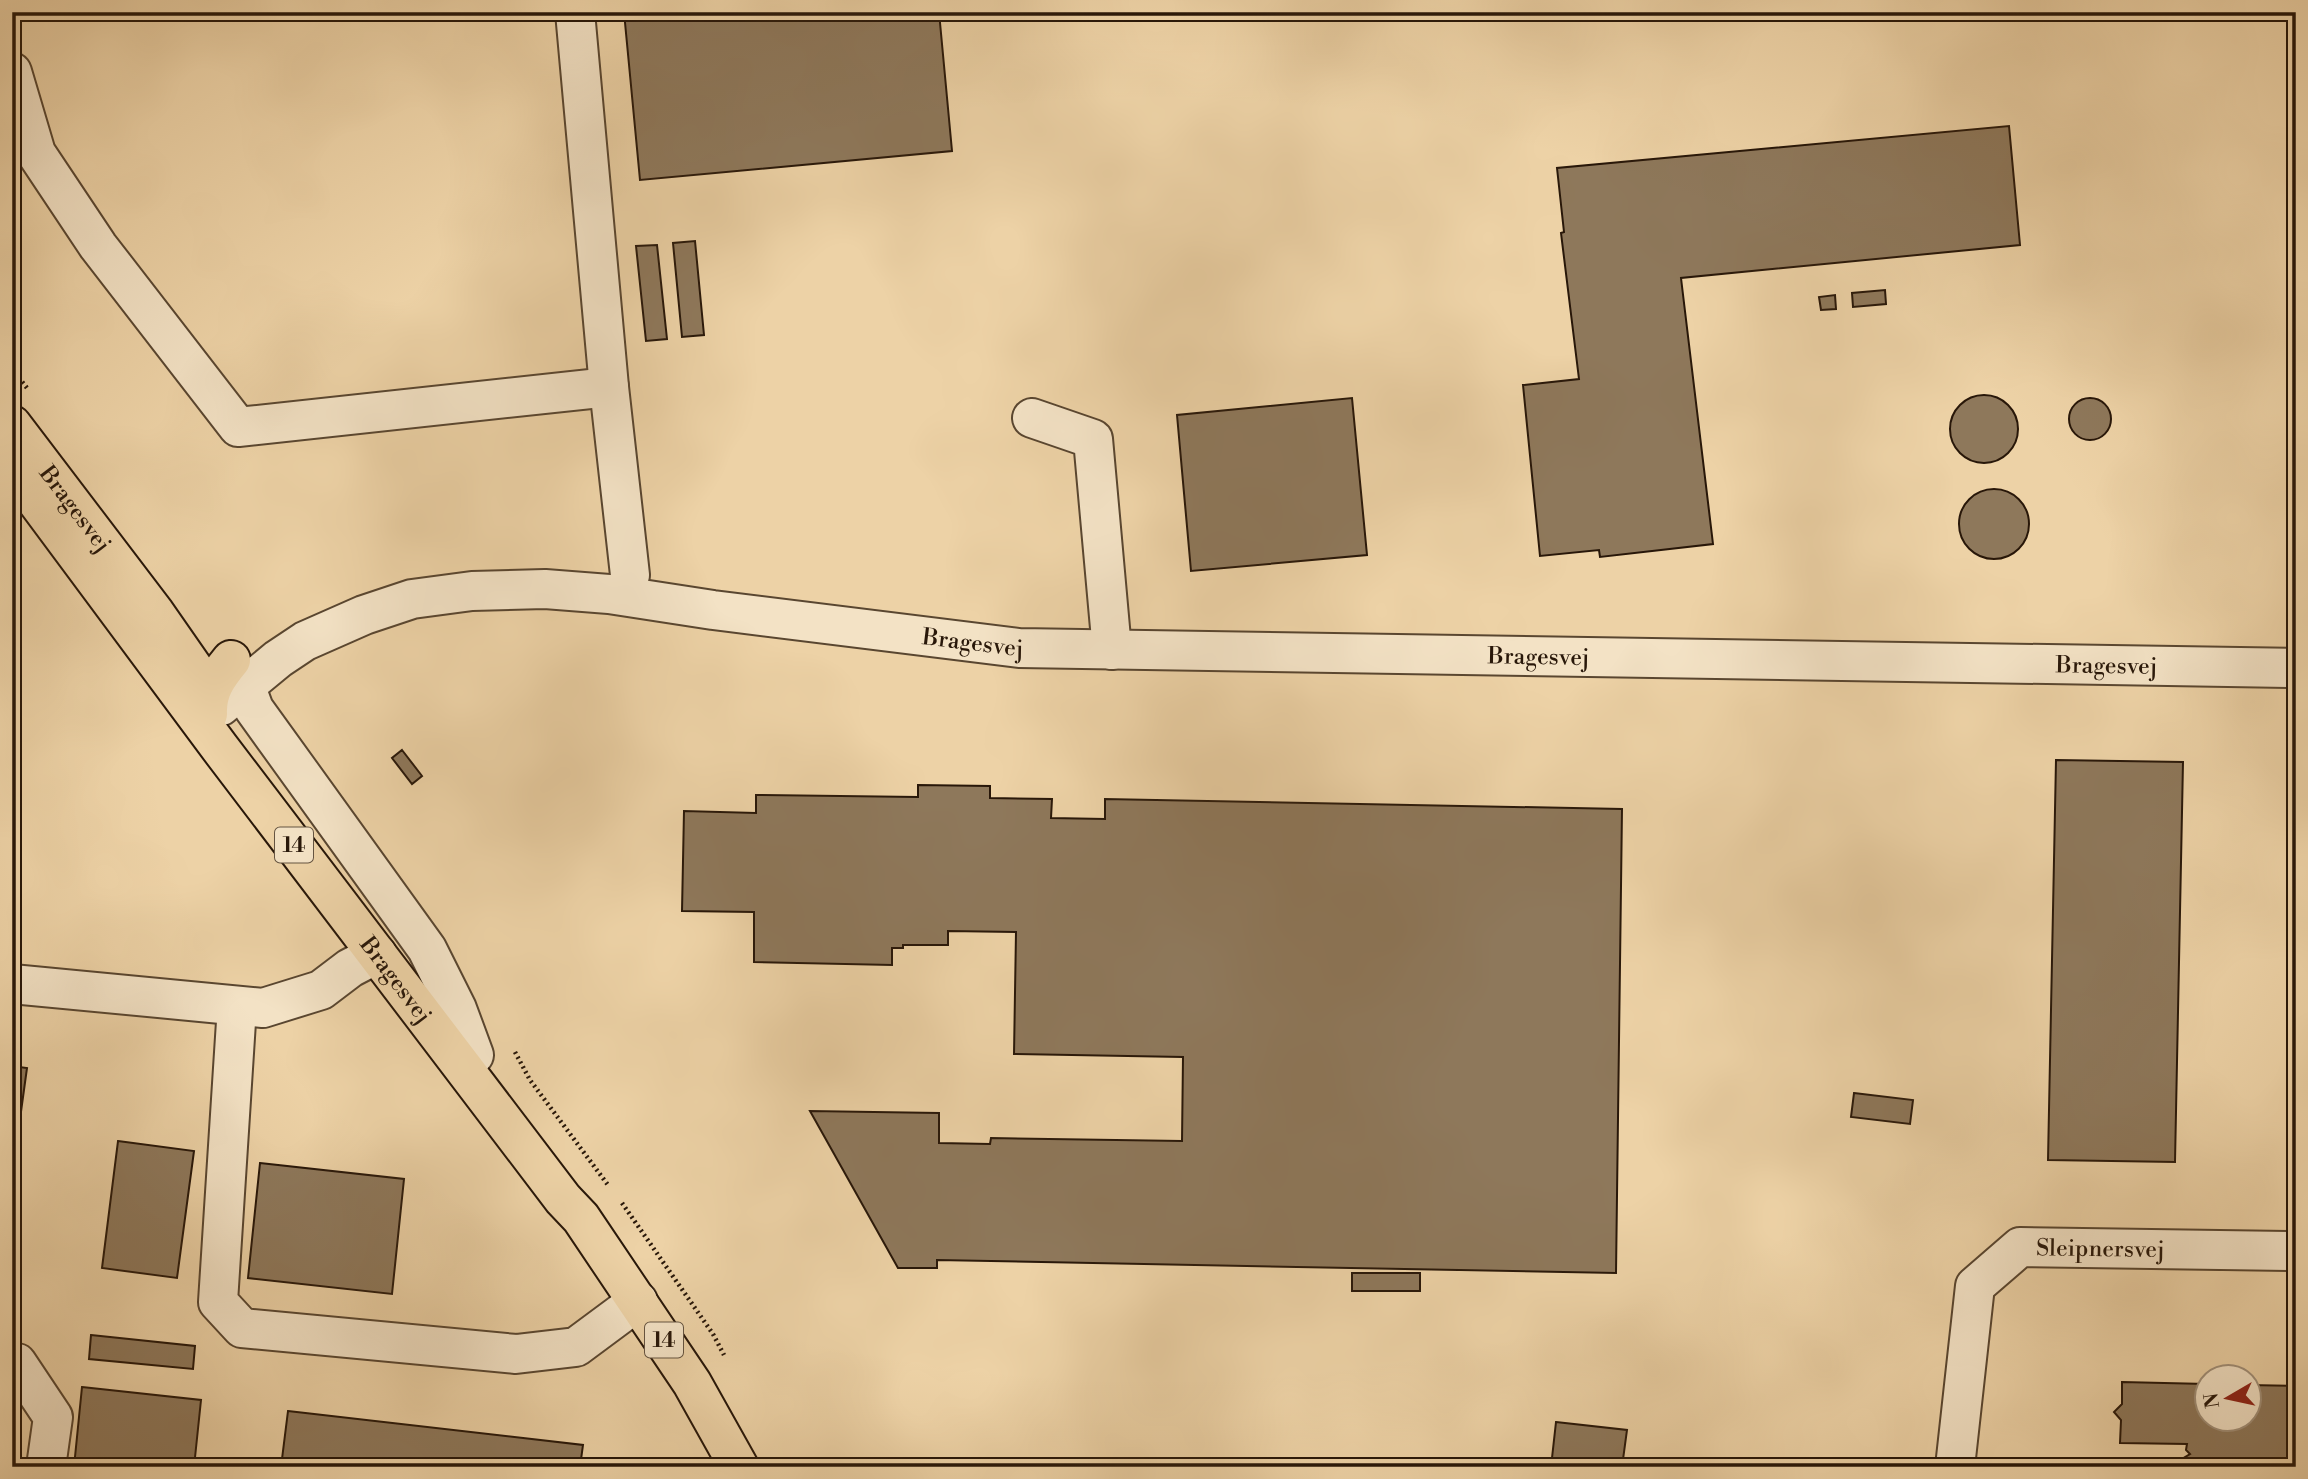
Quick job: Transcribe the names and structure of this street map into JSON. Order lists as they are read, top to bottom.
{
  "streets": {
    "main road": ["Bragesvej", "14"],
    "street": ["Sleipnersvej"]
  },
  "north": "left"
}
